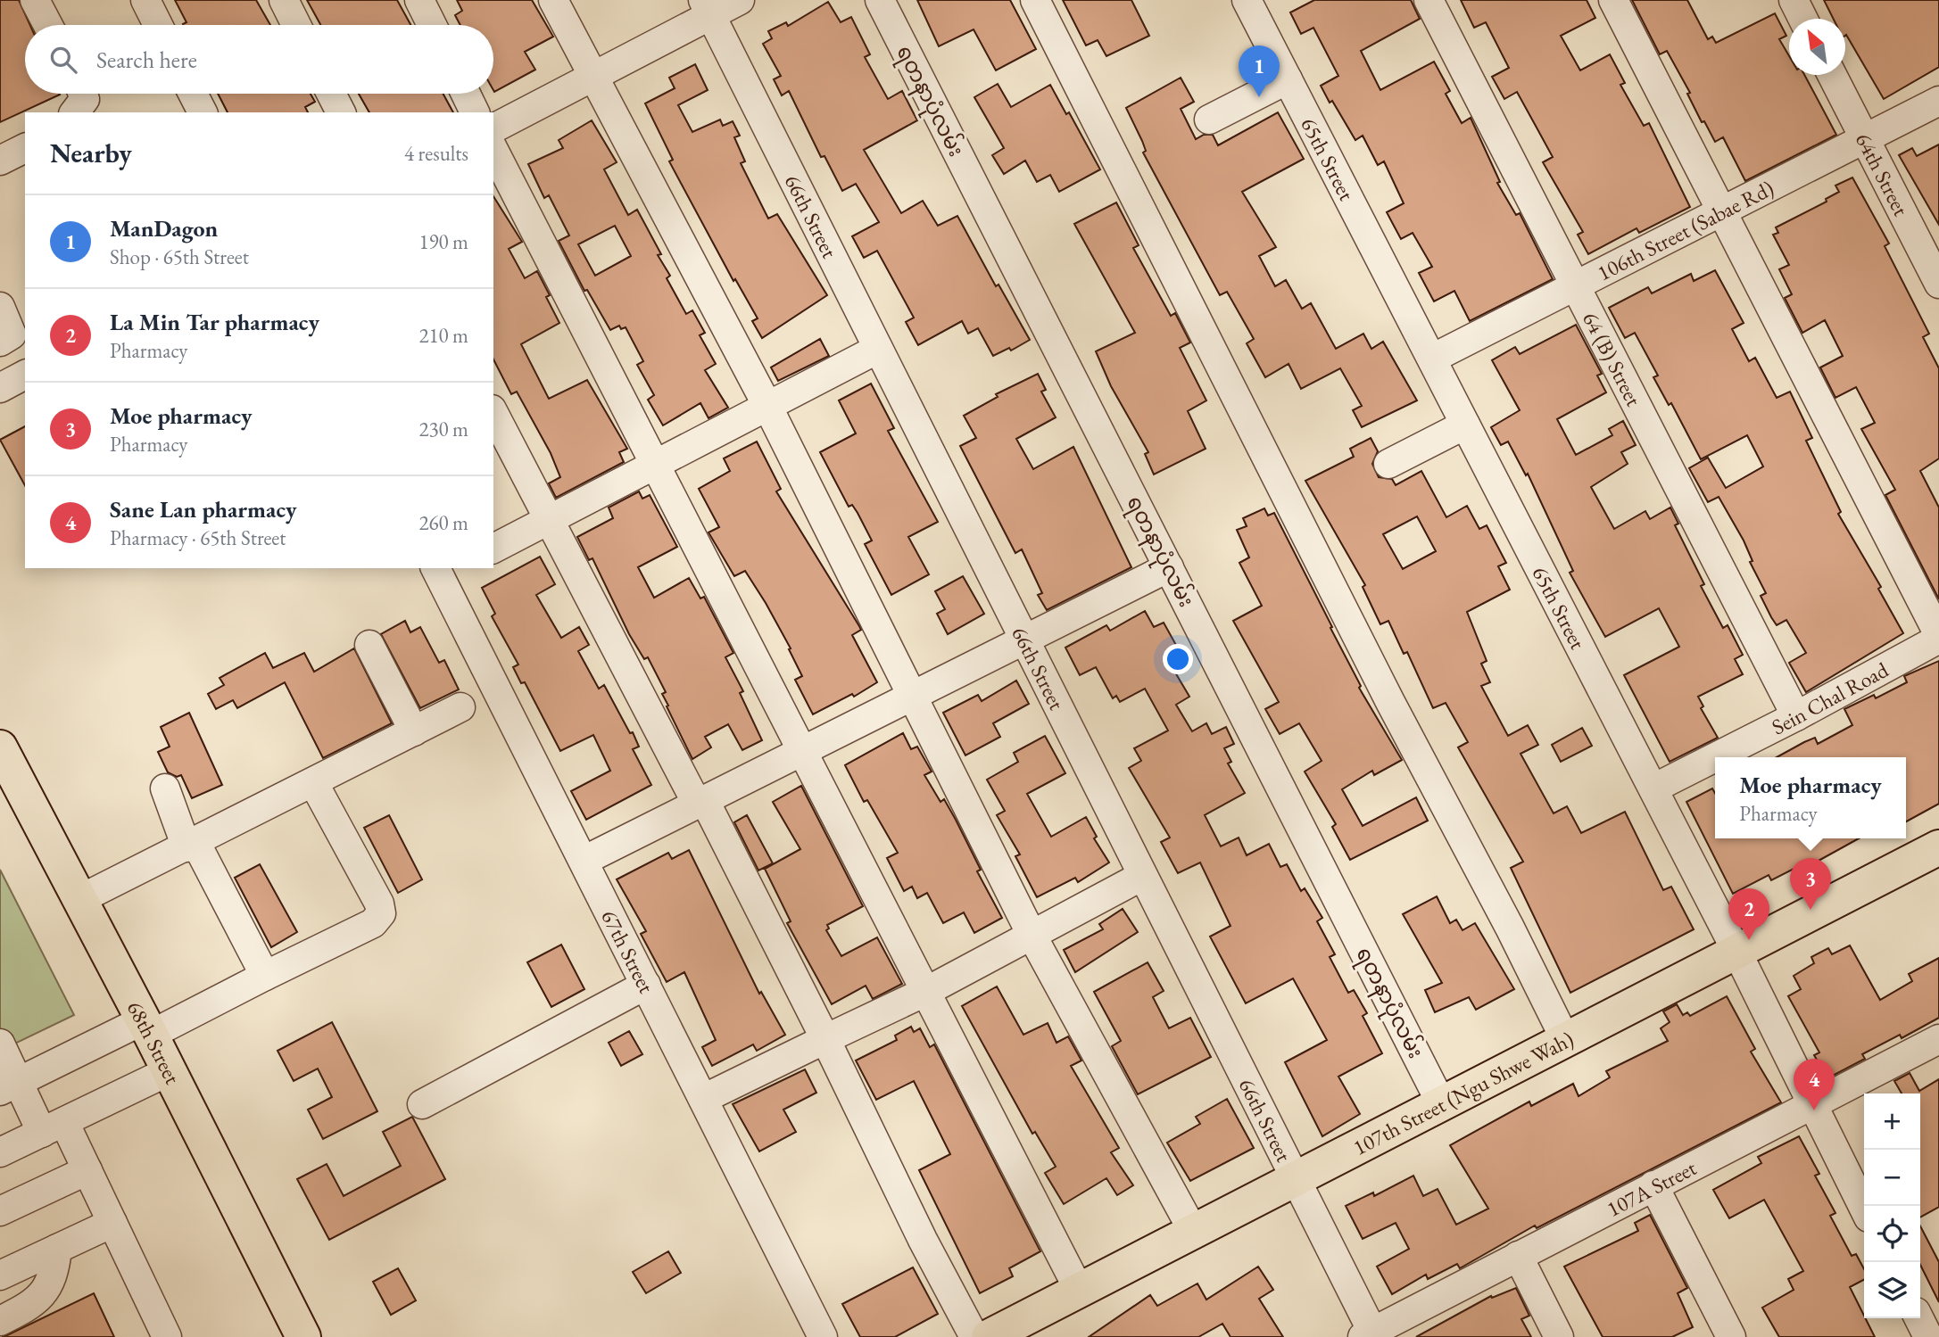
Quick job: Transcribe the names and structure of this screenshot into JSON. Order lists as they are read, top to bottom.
{
  "streets": {
    "main road": ["68th Street", "107th Street (Ngu Shwe Wah)"],
    "street": [
      "ရတနာပုံလမ်း",
      "65th Street",
      "64th Street",
      "66th Street",
      "106th Street (Sabae Rd)",
      "64 (B) Street",
      "Sein Chal Road",
      "67th Street",
      "107A Street"
    ]
  },
  "crossings": [
    ["ရတနာပုံလမ်း", "107th Street (Ngu Shwe Wah)"],
    ["65th Street", "106th Street (Sabae Rd)"],
    ["65th Street", "Sein Chal Road"],
    ["65th Street", "107th Street (Ngu Shwe Wah)"],
    ["65th Street", "107A Street"],
    ["64th Street", "106th Street (Sabae Rd)"],
    ["66th Street", "107th Street (Ngu Shwe Wah)"],
    ["66th Street", "107A Street"],
    ["106th Street (Sabae Rd)", "64 (B) Street"],
    ["64 (B) Street", "Sein Chal Road"]
  ],
  "north": "top left",
  "page": {
    "search": "Search here",
    "pins": [
      "1",
      "3",
      "2",
      "4"
    ],
    "heading": ["Nearby", "4 results"],
    "list": [
      {
        "mark": "1",
        "name": "ManDagon",
        "note": "Shop · 65th Street",
        "value": "190 m"
      },
      {
        "mark": "2",
        "name": "La Min Tar pharmacy",
        "note": "Pharmacy",
        "value": "210 m"
      },
      {
        "mark": "3",
        "name": "Moe pharmacy",
        "note": "Pharmacy",
        "value": "230 m"
      },
      {
        "mark": "4",
        "name": "Sane Lan pharmacy",
        "note": "Pharmacy · 65th Street",
        "value": "260 m"
      }
    ],
    "popup": ["Moe pharmacy", "Pharmacy"],
    "map_buttons": ["+", "−"]
  }
}
